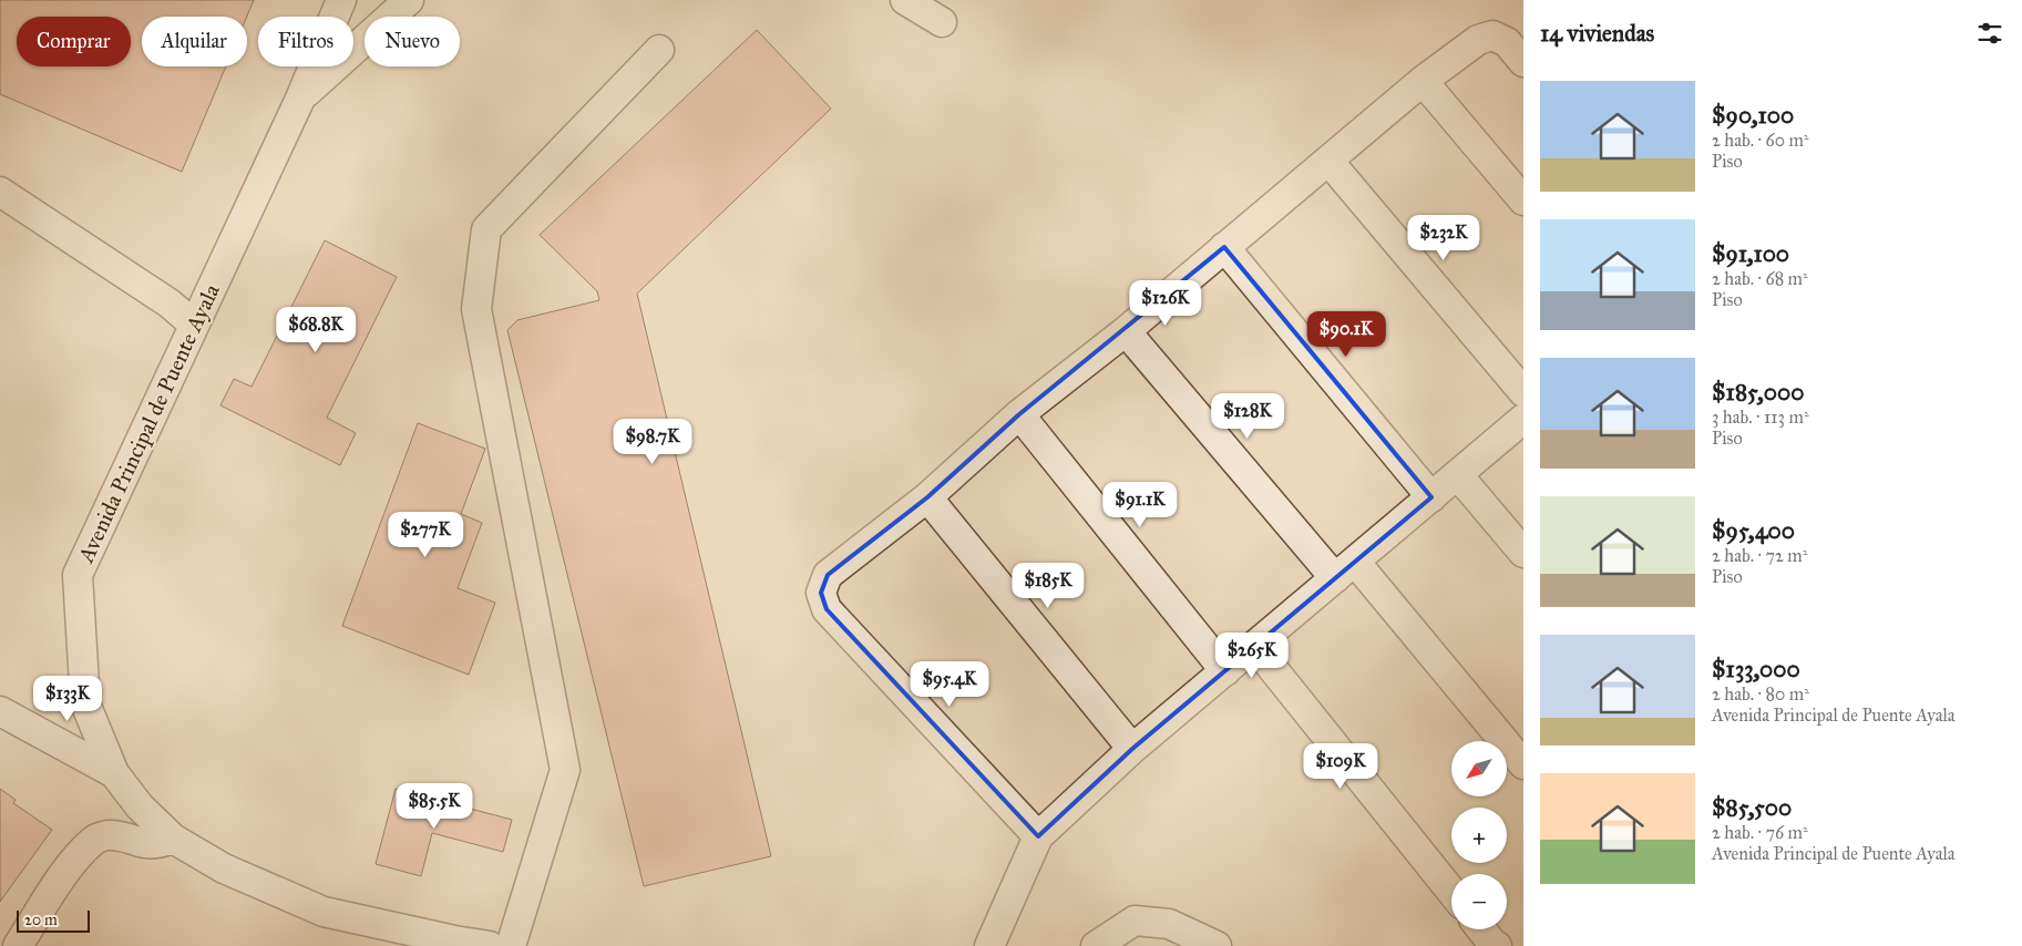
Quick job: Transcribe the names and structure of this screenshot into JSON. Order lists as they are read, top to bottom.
{
  "streets": {
    "street": ["Avenida Principal de Puente Ayala"]
  },
  "scale_bar": "20 m",
  "north": "bottom left",
  "page": {
    "heading": "14 viviendas",
    "chip": [
      "Comprar",
      "Alquilar",
      "Filtros",
      "Nuevo"
    ],
    "list": [
      {
        "name": "$90,100",
        "note": "2 hab. · 60 m² · Piso"
      },
      {
        "name": "$91,100",
        "note": "2 hab. · 68 m² · Piso"
      },
      {
        "name": "$185,000",
        "note": "3 hab. · 113 m² · Piso"
      },
      {
        "name": "$95,400",
        "note": "2 hab. · 72 m² · Piso"
      },
      {
        "name": "$133,000",
        "note": "2 hab. · 80 m² · Avenida Principal de Puente Ayala"
      },
      {
        "name": "$85,500",
        "note": "2 hab. · 76 m² · Avenida Principal de Puente Ayala"
      }
    ],
    "price": [
      "$232K",
      "$126K",
      "$68.8K",
      "$90.1K",
      "$128K",
      "$98.7K",
      "$91.1K",
      "$277K",
      "$185K",
      "$265K",
      "$95.4K",
      "$133K",
      "$109K",
      "$85.5K"
    ],
    "map_buttons": ["+", "−"],
    "scale": "20 m"
  }
}
